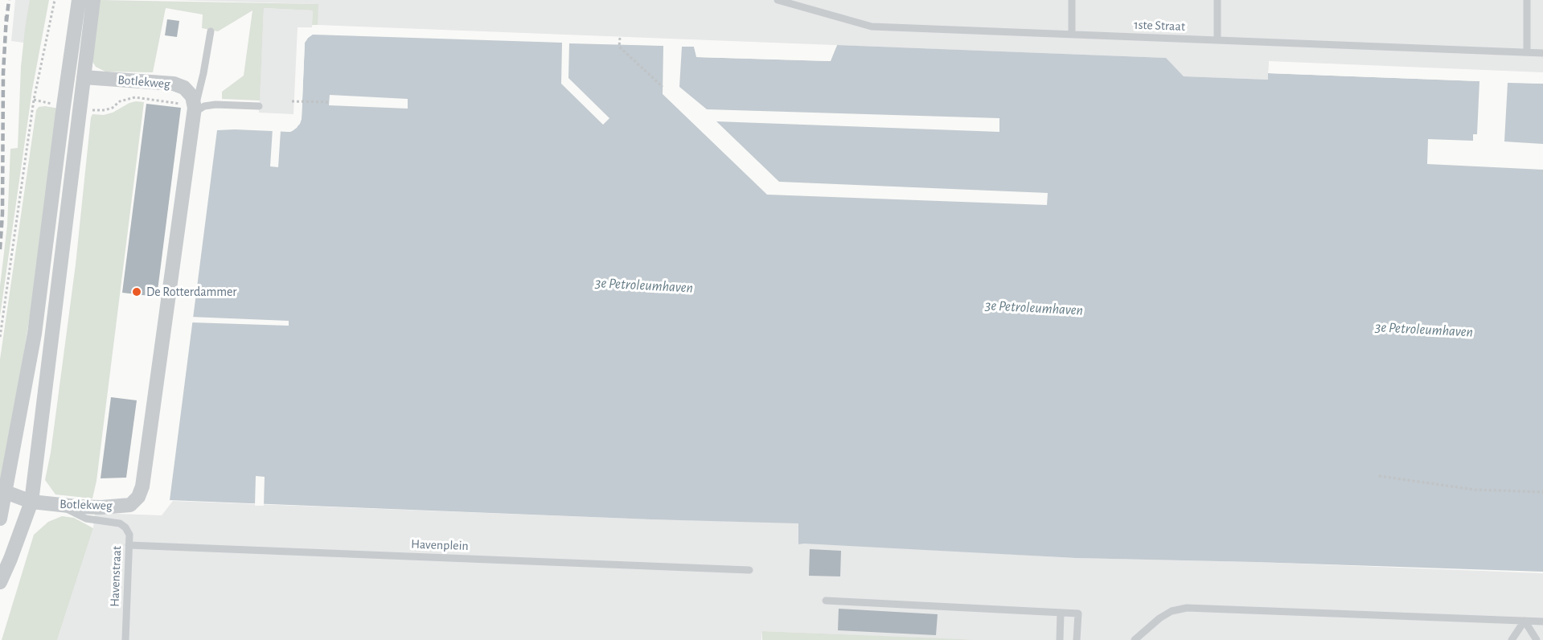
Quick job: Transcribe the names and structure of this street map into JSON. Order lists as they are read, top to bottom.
{
  "streets": {
    "street": ["Botlekweg"],
    "lane": ["1ste Straat", "Havenplein", "Havenstraat"]
  },
  "crossings": [
    ["Botlekweg", "Havenstraat"],
    ["Havenplein", "Havenstraat"]
  ],
  "water": ["3e Petroleumhaven"],
  "places": ["De Rotterdammer"]
}
